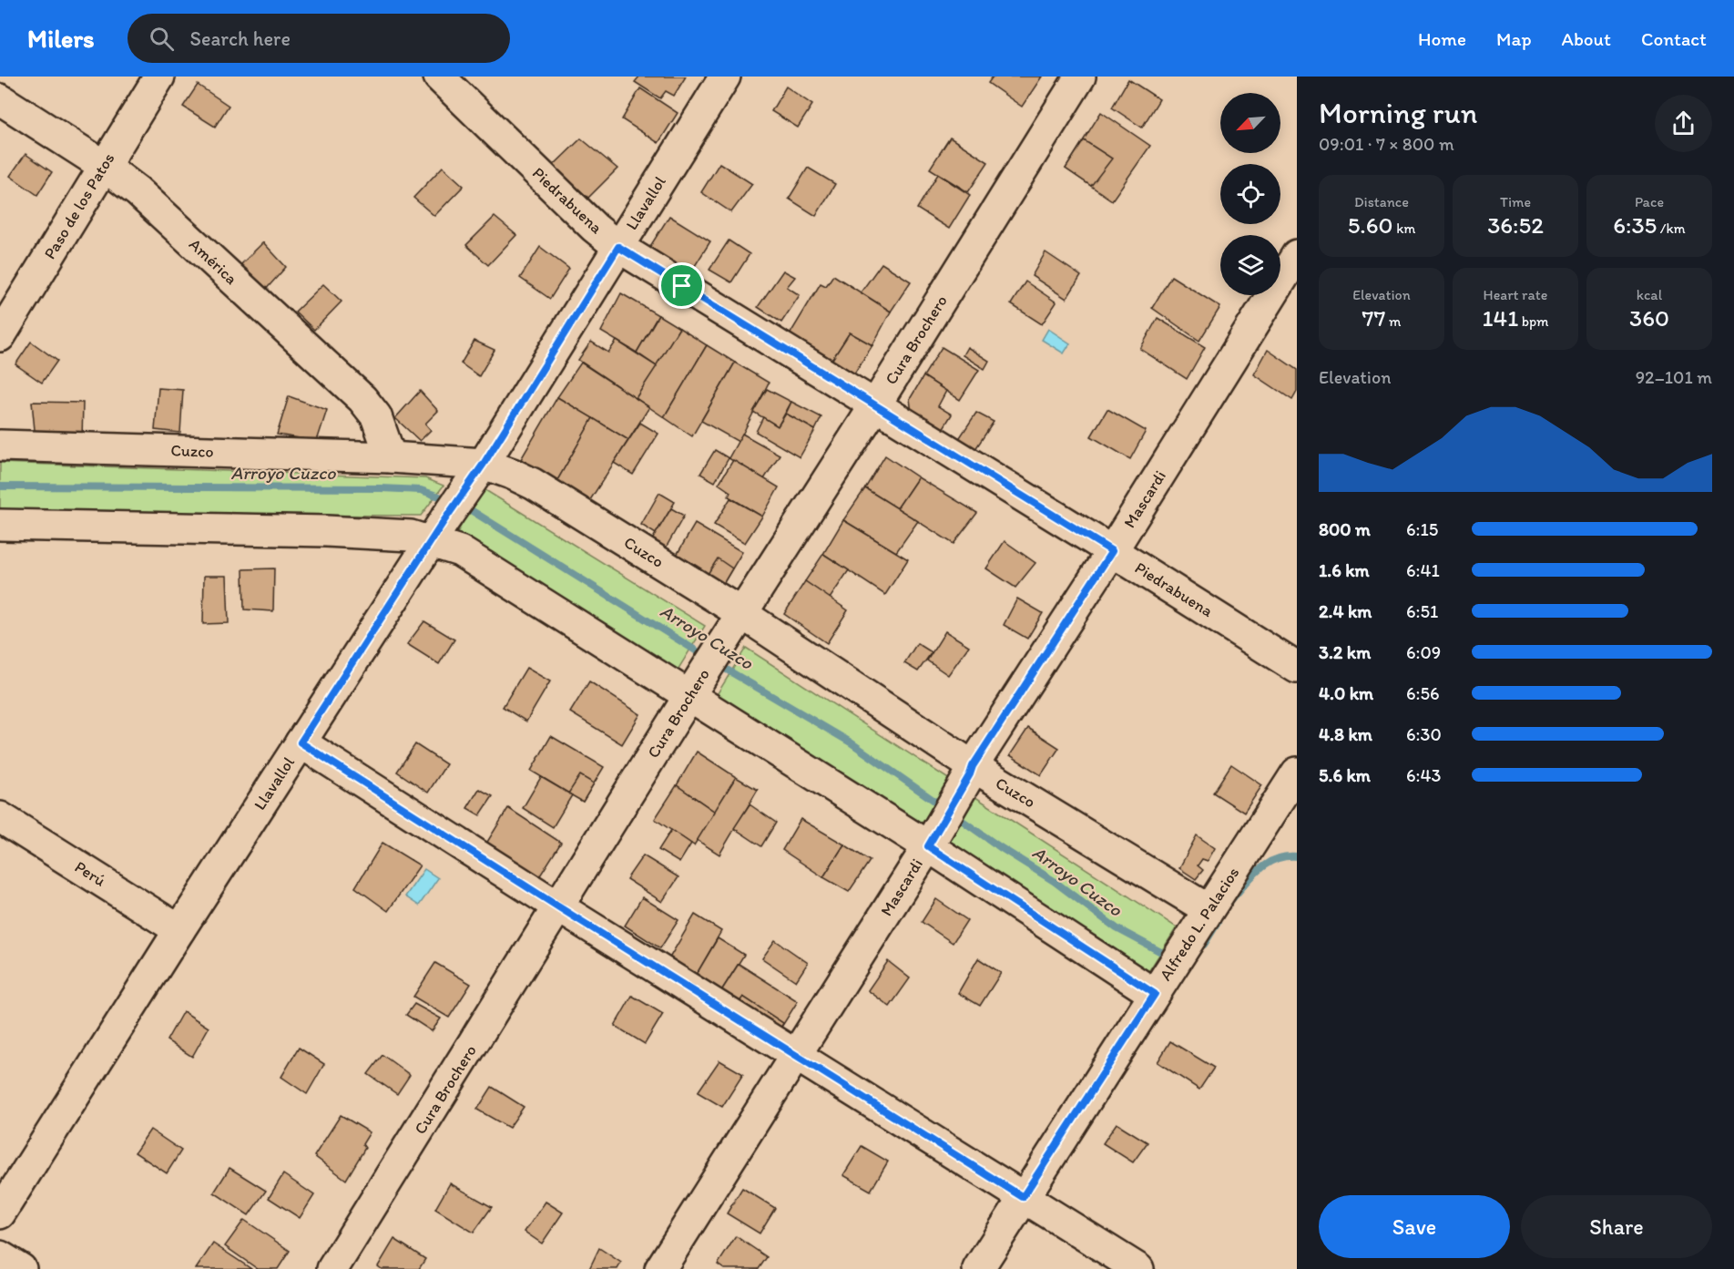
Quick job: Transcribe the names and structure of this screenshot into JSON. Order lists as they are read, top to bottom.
{
  "streets": {
    "street": [
      "Piedrabuena",
      "Llavallol",
      "Paso de los Patos",
      "América",
      "Cura Brochero",
      "Cuzco",
      "Mascardi",
      "Perú",
      "Alfredo L. Palacios"
    ]
  },
  "crossings": [
    ["Piedrabuena", "Llavallol"],
    ["Piedrabuena", "Cura Brochero"],
    ["Piedrabuena", "Mascardi"],
    ["Llavallol", "Cuzco"],
    ["Llavallol", "Perú"],
    ["Paso de los Patos", "América"],
    ["América", "Cuzco"],
    ["Cura Brochero", "Cuzco"],
    ["Cuzco", "Mascardi"],
    ["Cuzco", "Alfredo L. Palacios"]
  ],
  "water": ["Arroyo Cuzco"],
  "north": "bottom left",
  "page": {
    "header": "Milers",
    "search": "Search here",
    "nav": [
      "Home",
      "Map",
      "About",
      "Contact"
    ],
    "heading": ["Morning run", "09:01 · 7 × 800 m"],
    "stats": [
      ["Distance", "5.60 km"],
      ["Time", "36:52"],
      ["Pace", "6:35 /km"],
      ["Elevation", "77 m"],
      ["Heart rate", "141 bpm"],
      ["kcal", "360"]
    ],
    "chart": ["Elevation", "92–101 m"],
    "list": [
      {
        "name": "800 m",
        "note": "6:15"
      },
      {
        "name": "1.6 km",
        "note": "6:41"
      },
      {
        "name": "2.4 km",
        "note": "6:51"
      },
      {
        "name": "3.2 km",
        "note": "6:09"
      },
      {
        "name": "4.0 km",
        "note": "6:56"
      },
      {
        "name": "4.8 km",
        "note": "6:30"
      },
      {
        "name": "5.6 km",
        "note": "6:43"
      }
    ],
    "buttons": ["Save", "Share"]
  }
}
